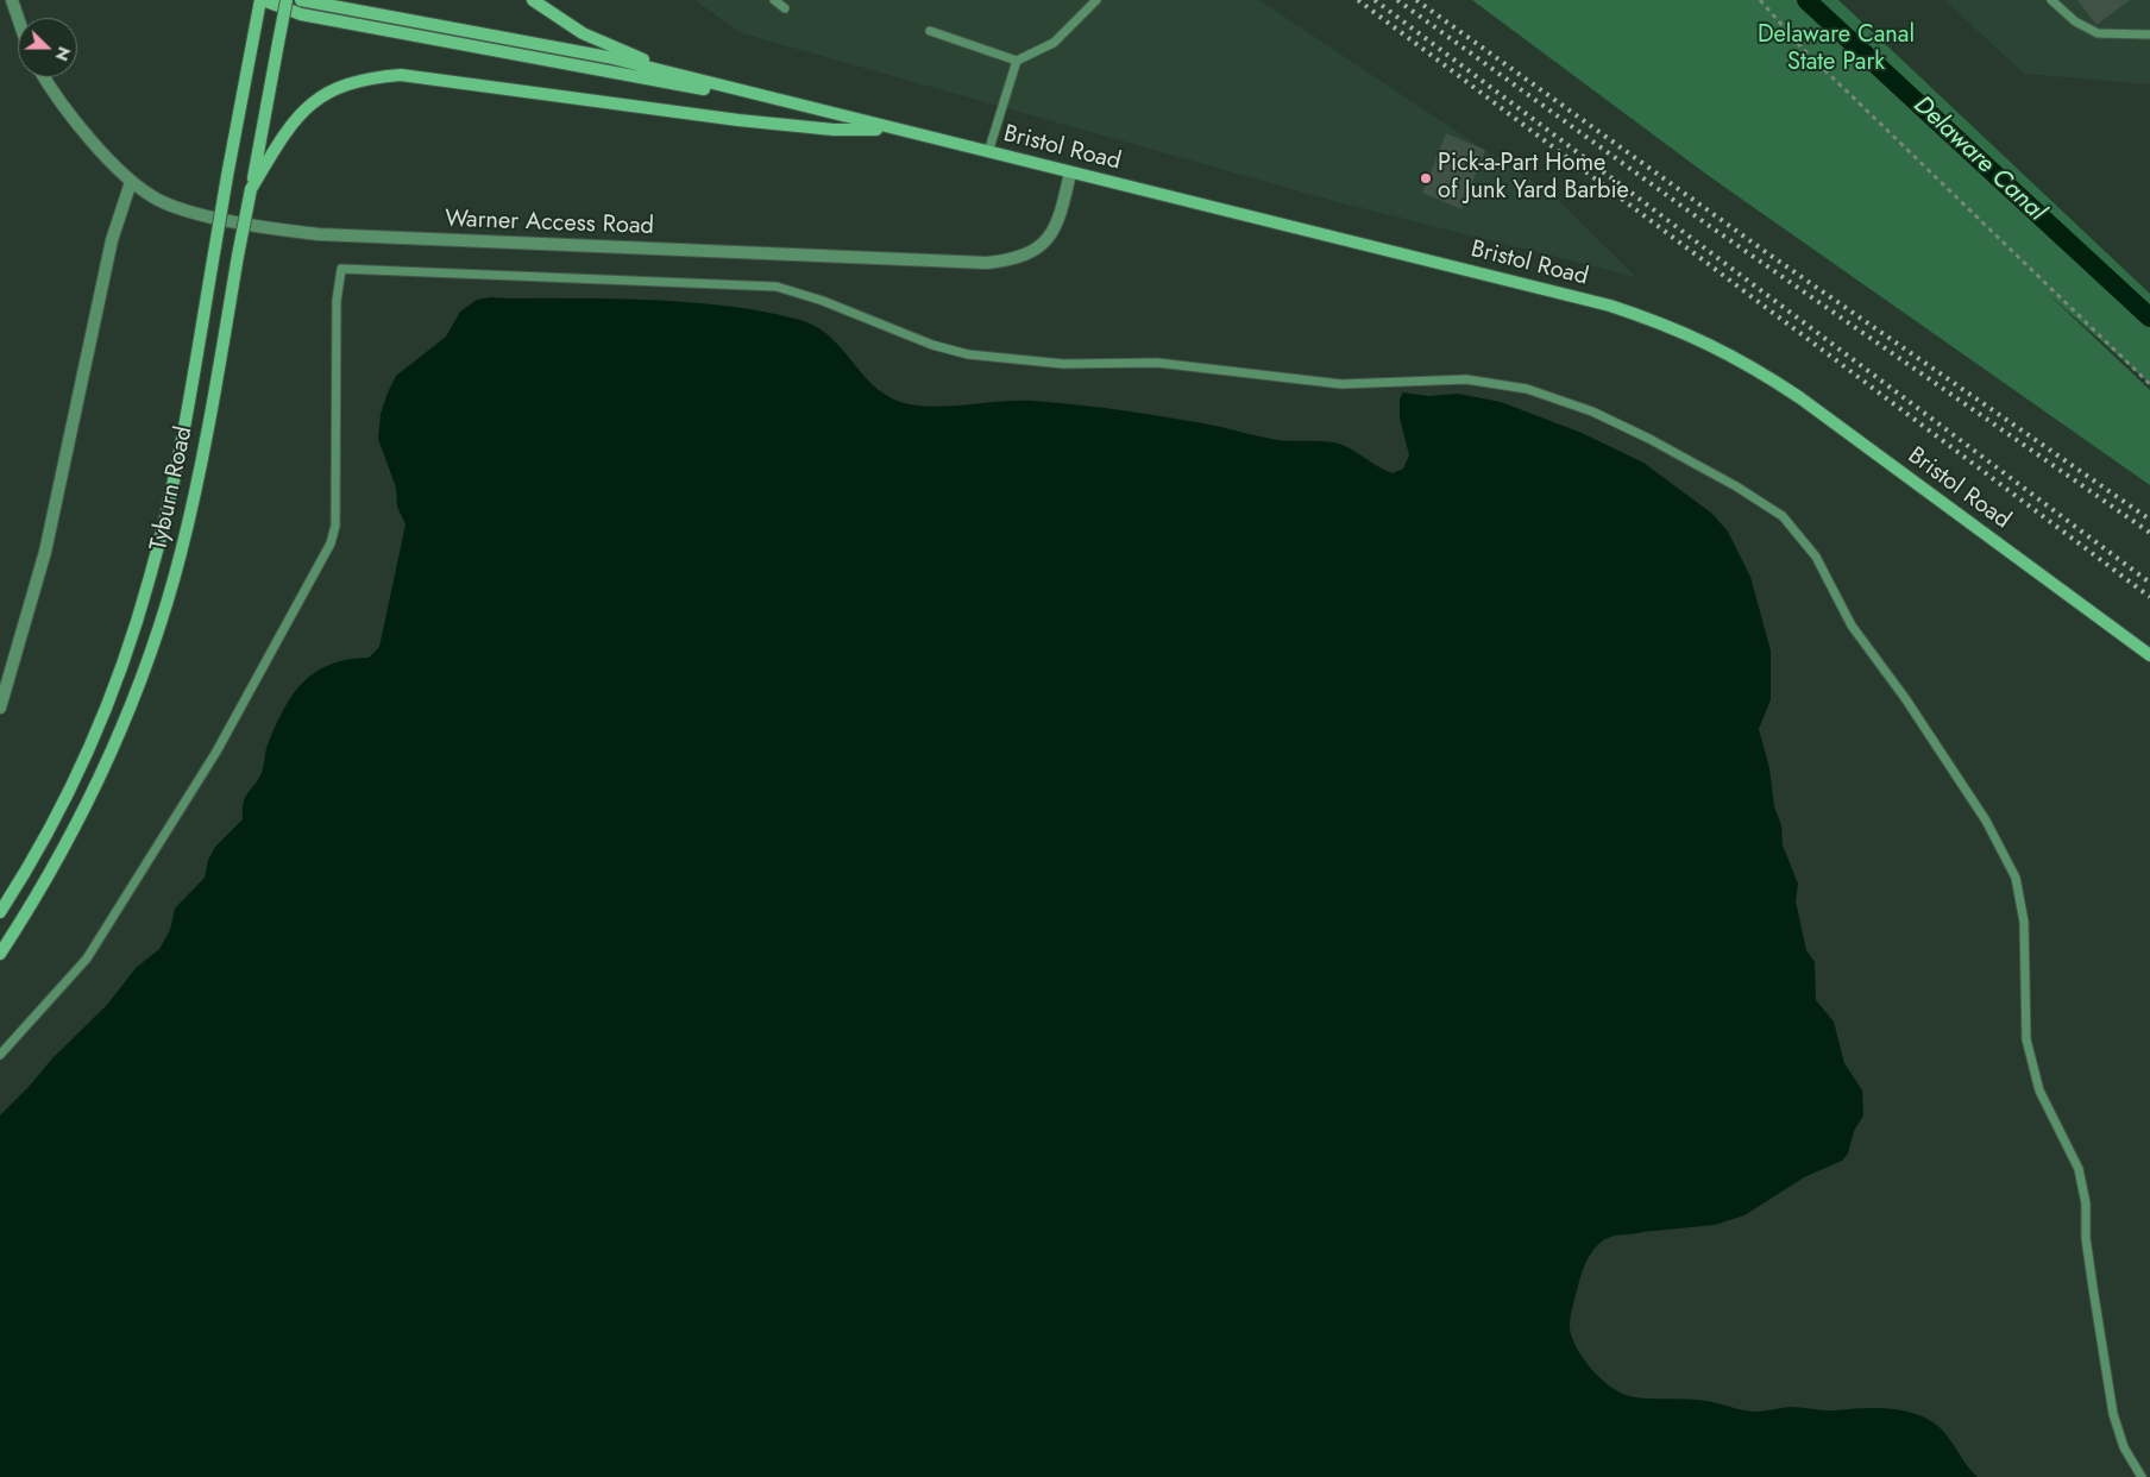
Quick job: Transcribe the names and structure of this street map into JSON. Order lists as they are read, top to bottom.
{
  "streets": {
    "main road": ["Bristol Road", "Tyburn Road"],
    "street": ["Warner Access Road"]
  },
  "crossings": [
    ["Bristol Road", "Warner Access Road"]
  ],
  "water": ["Delaware Canal"],
  "parks": ["Delaware Canal State Park"],
  "places": ["Pick-a-Part Home of Junk Yard Barbie"],
  "north": "right"
}
